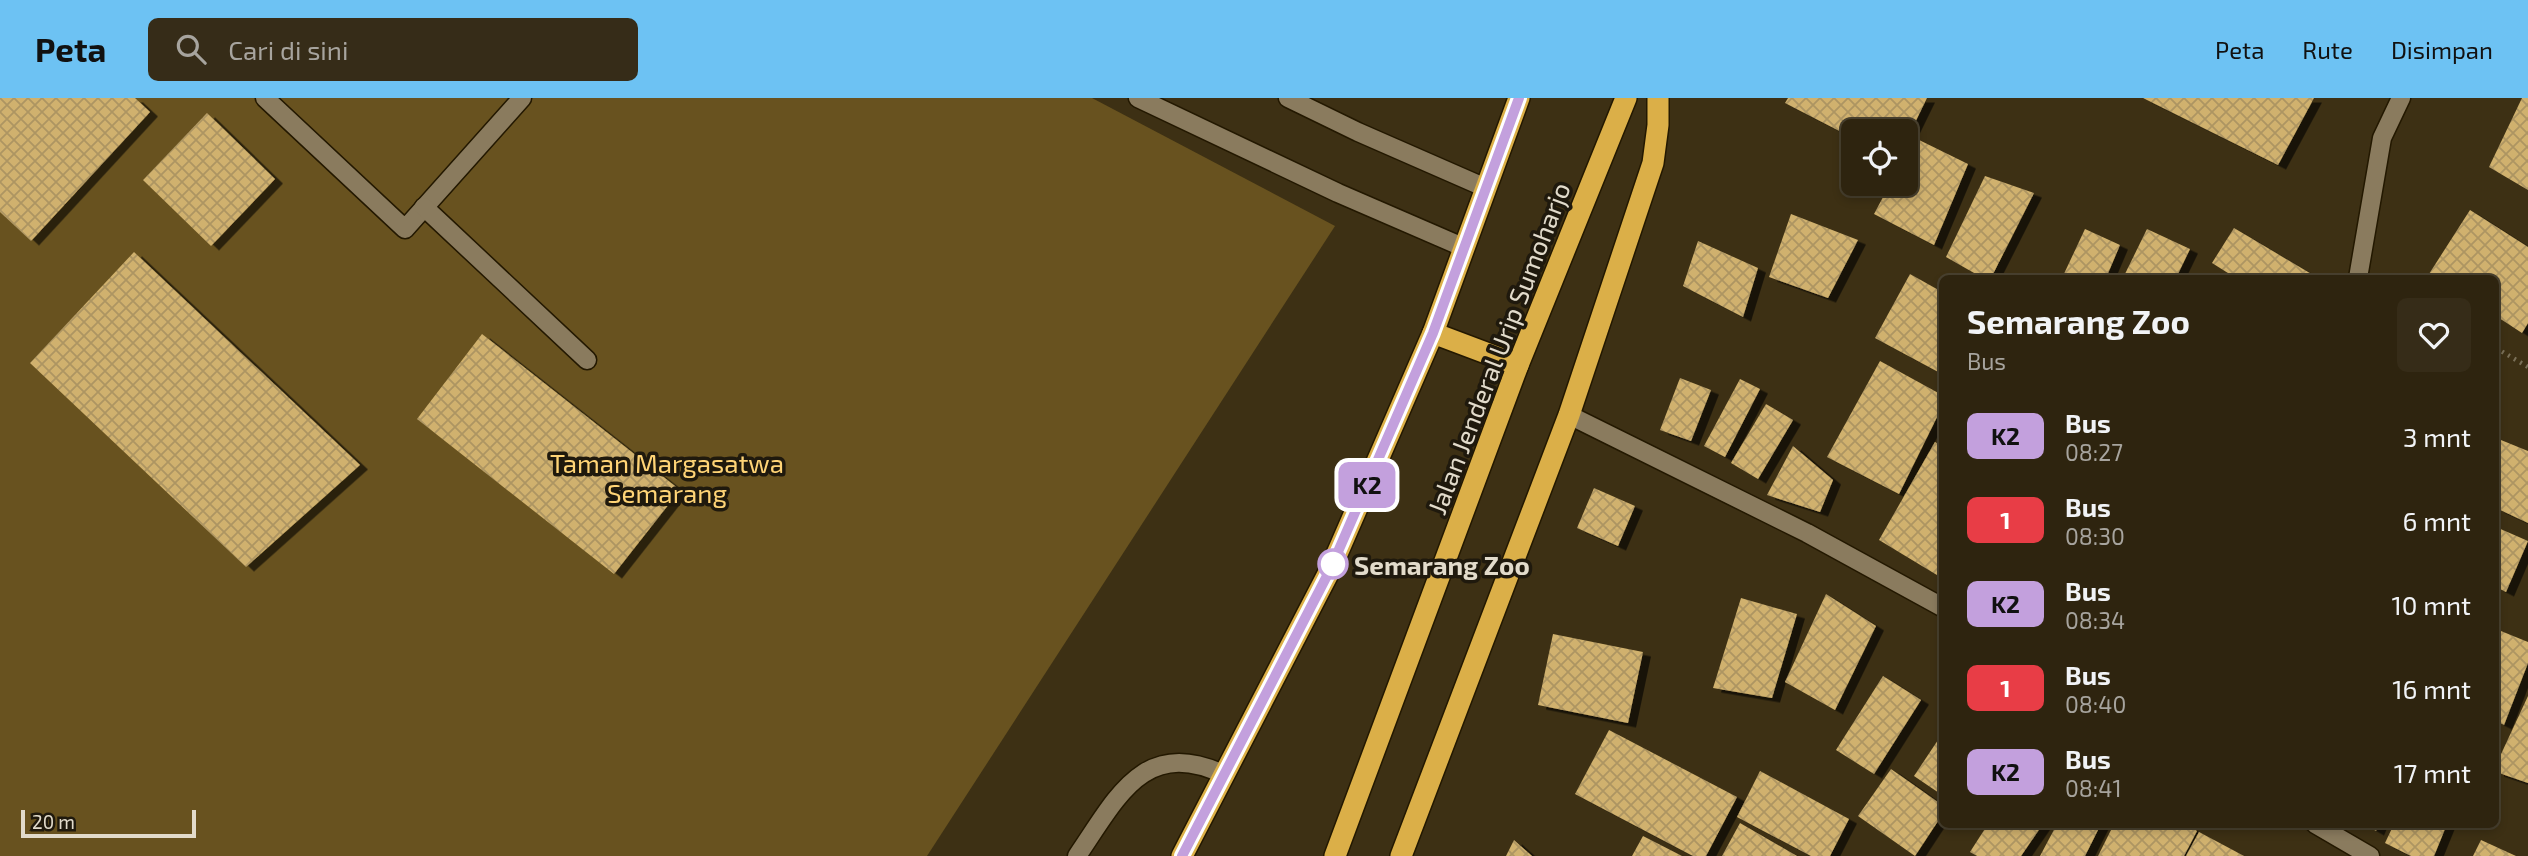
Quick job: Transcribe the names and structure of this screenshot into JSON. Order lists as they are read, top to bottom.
{
  "streets": {
    "highway": ["Jalan Jenderal Urip Sumoharjo"]
  },
  "parks": ["Taman Margasatwa Semarang"],
  "places": ["Semarang Zoo"],
  "lines": ["bus line K2"],
  "scale_bar": "20 m",
  "page": {
    "header": "Peta",
    "search": "Cari di sini",
    "nav": ["Peta", "Rute", "Disimpan"],
    "on_map": "K2",
    "heading": ["Semarang Zoo", "Bus"],
    "list": [
      {
        "mark": "K2",
        "name": "Bus",
        "note": "08:27",
        "value": "3 mnt"
      },
      {
        "mark": "1",
        "name": "Bus",
        "note": "08:30",
        "value": "6 mnt"
      },
      {
        "mark": "K2",
        "name": "Bus",
        "note": "08:34",
        "value": "10 mnt"
      },
      {
        "mark": "1",
        "name": "Bus",
        "note": "08:40",
        "value": "16 mnt"
      },
      {
        "mark": "K2",
        "name": "Bus",
        "note": "08:41",
        "value": "17 mnt"
      }
    ],
    "scale": "20 m"
  }
}
